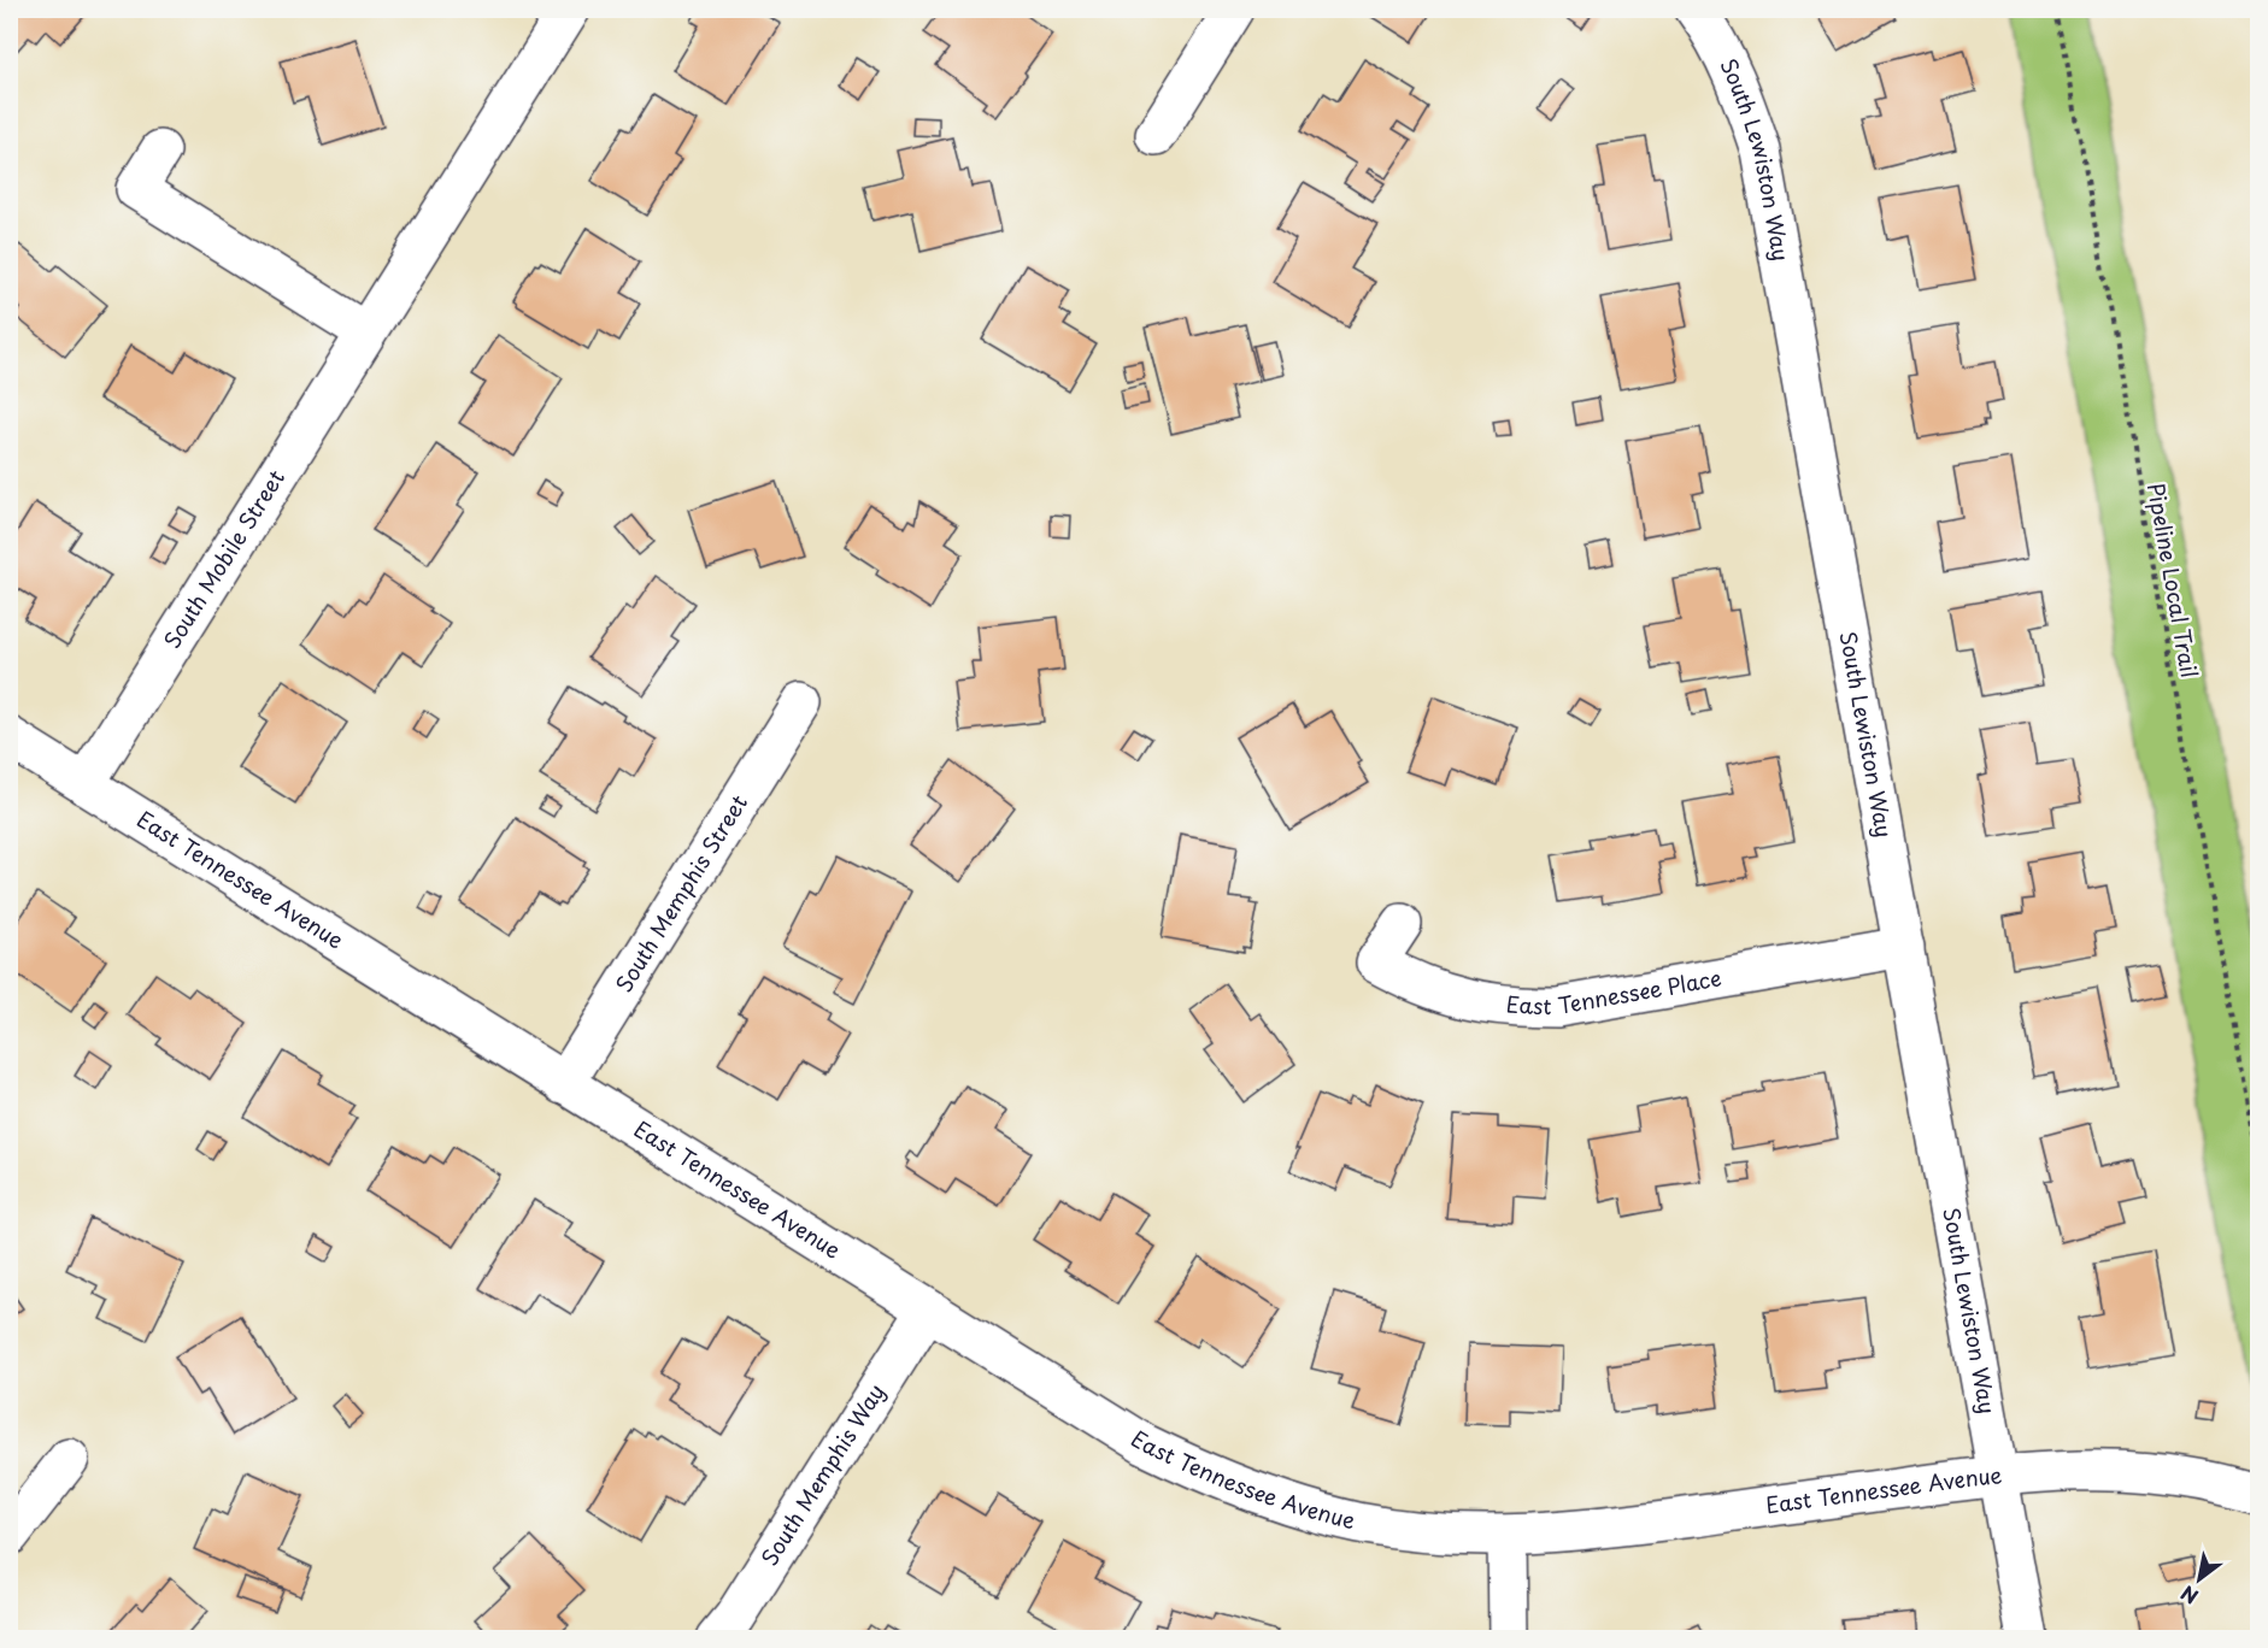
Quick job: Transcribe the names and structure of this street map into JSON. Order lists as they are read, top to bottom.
{
  "streets": {
    "street": [
      "South Lewiston Way",
      "South Mobile Street",
      "East Tennessee Avenue",
      "South Memphis Street",
      "East Tennessee Place",
      "South Memphis Way"
    ],
    "path": ["Pipeline Local Trail"]
  },
  "crossings": [
    ["South Lewiston Way", "East Tennessee Avenue"],
    ["South Lewiston Way", "East Tennessee Place"],
    ["South Mobile Street", "East Tennessee Avenue"],
    ["East Tennessee Avenue", "South Memphis Street"],
    ["East Tennessee Avenue", "South Memphis Way"]
  ],
  "north": "bottom left"
}
